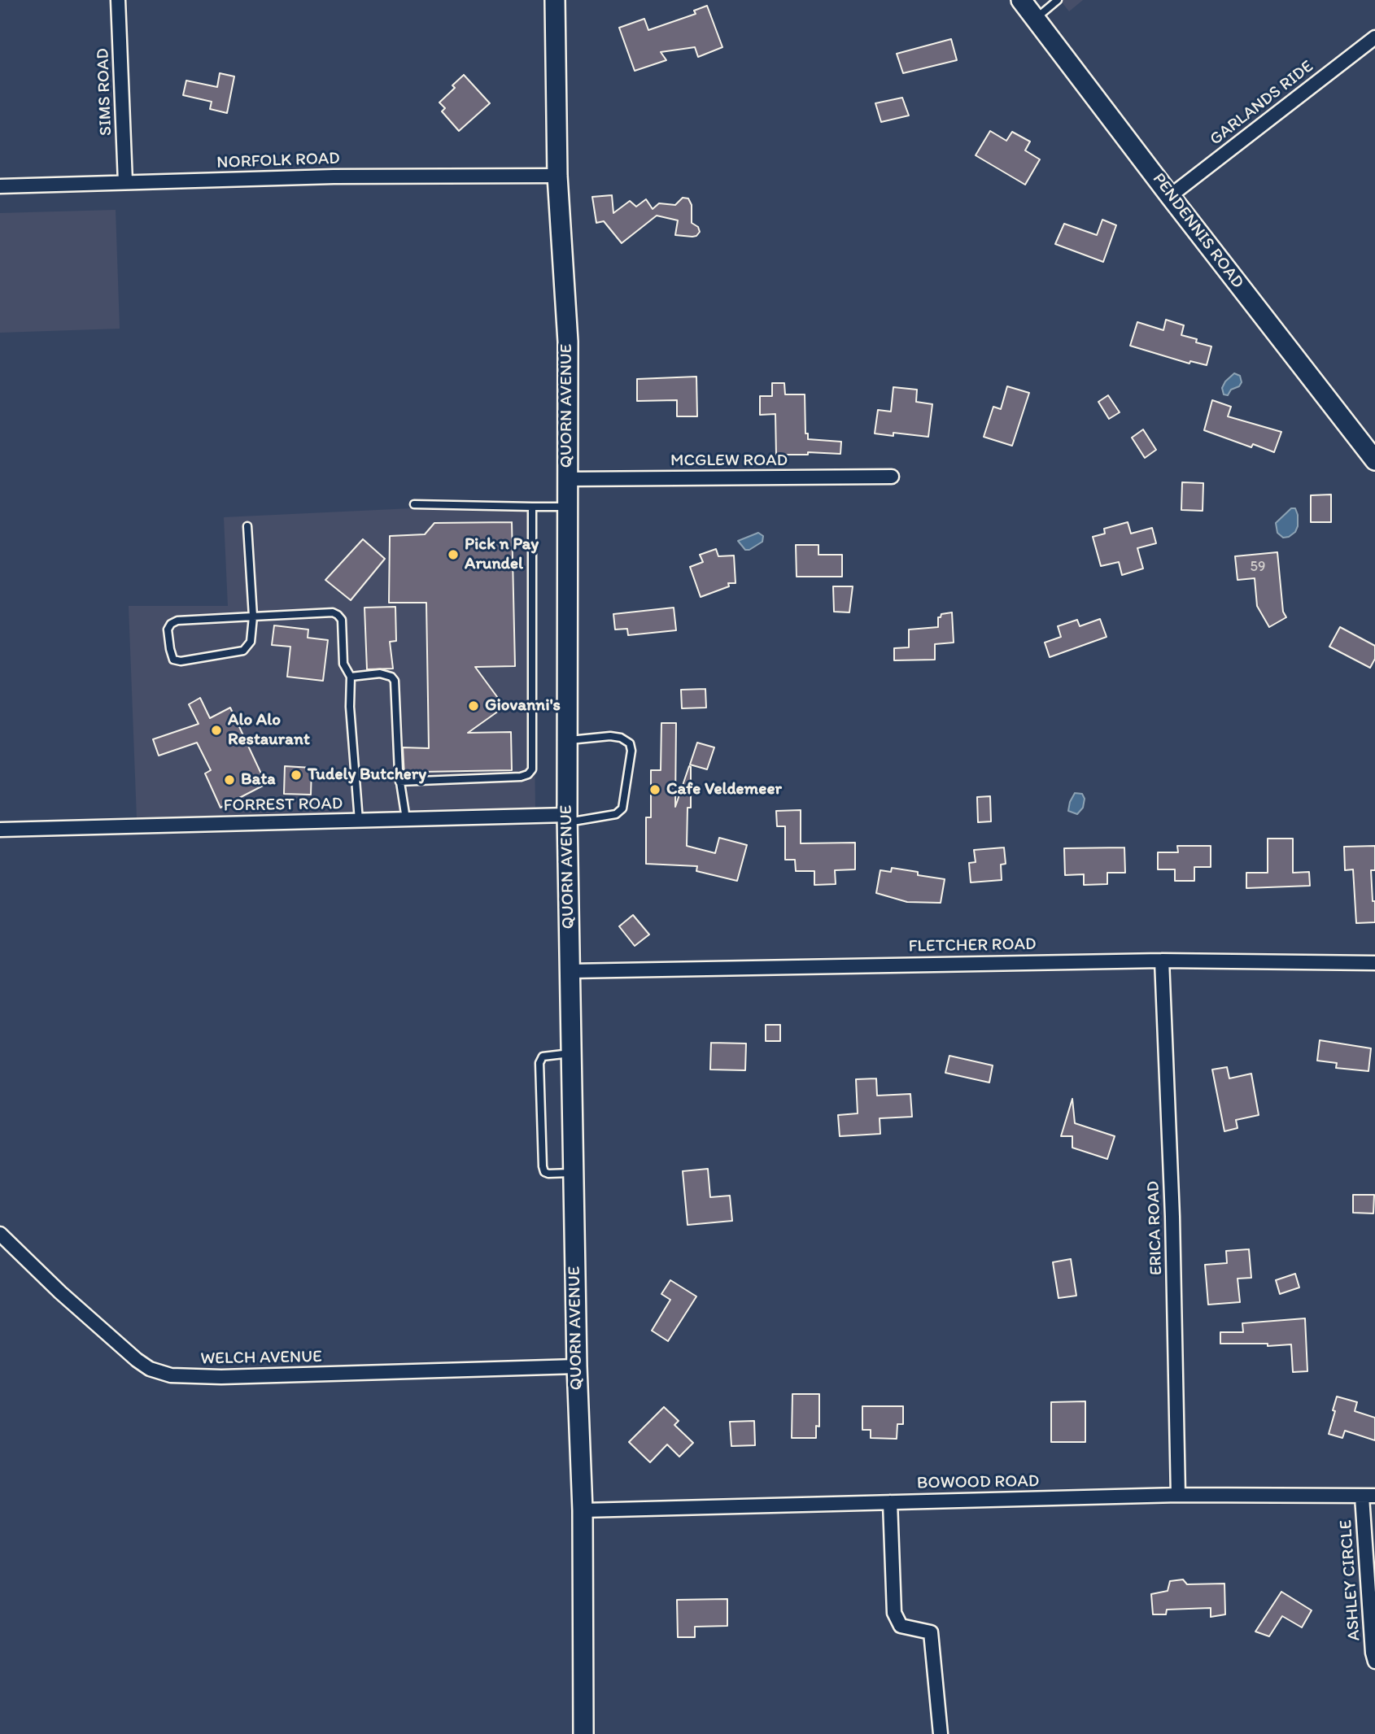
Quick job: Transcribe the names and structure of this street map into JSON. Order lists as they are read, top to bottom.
{
  "streets": {
    "street": [
      "SIMS ROAD",
      "GARLANDS RIDE",
      "NORFOLK ROAD",
      "PENDENNIS ROAD",
      "QUORN AVENUE",
      "MCGLEW ROAD",
      "FORREST ROAD",
      "FLETCHER ROAD",
      "ERICA ROAD",
      "WELCH AVENUE",
      "BOWOOD ROAD",
      "ASHLEY CIRCLE"
    ]
  },
  "crossings": [
    ["SIMS ROAD", "NORFOLK ROAD"],
    ["GARLANDS RIDE", "PENDENNIS ROAD"],
    ["NORFOLK ROAD", "QUORN AVENUE"],
    ["QUORN AVENUE", "MCGLEW ROAD"],
    ["QUORN AVENUE", "FORREST ROAD"],
    ["QUORN AVENUE", "FLETCHER ROAD"],
    ["QUORN AVENUE", "WELCH AVENUE"],
    ["QUORN AVENUE", "BOWOOD ROAD"],
    ["FLETCHER ROAD", "ERICA ROAD"],
    ["ERICA ROAD", "BOWOOD ROAD"],
    ["BOWOOD ROAD", "ASHLEY CIRCLE"]
  ],
  "places": [
    "Pick n Pay Arundel",
    "Giovanni's",
    "Alo Alo Restaurant",
    "Tudely Butchery",
    "Bata",
    "Cafe Veldemeer"
  ],
  "house_numbers": ["59"]
}
